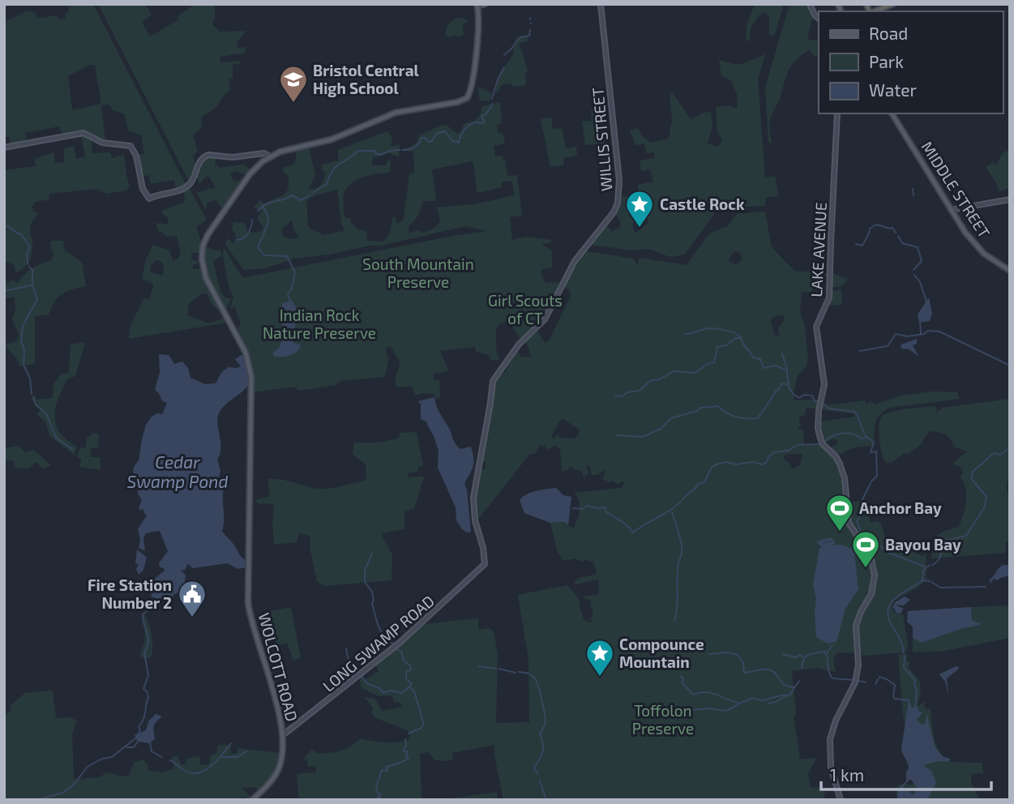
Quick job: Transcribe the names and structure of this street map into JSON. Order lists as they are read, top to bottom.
{
  "streets": {
    "main road": [
      "WILLIS STREET",
      "MIDDLE STREET",
      "LAKE AVENUE",
      "LONG SWAMP ROAD",
      "WOLCOTT ROAD"
    ]
  },
  "crossings": [
    ["WILLIS STREET", "LONG SWAMP ROAD"],
    ["LONG SWAMP ROAD", "WOLCOTT ROAD"]
  ],
  "water": ["Cedar Swamp Pond"],
  "parks": [
    "South Mountain Preserve",
    "Girl Scouts of CT",
    "Indian Rock Nature Preserve",
    "Toffolon Preserve"
  ],
  "places": {
    "school or university": ["Bristol Central High School"],
    "place": ["Castle Rock", "Compounce Mountain"],
    "sports": ["Anchor Bay", "Bayou Bay"],
    "public building": ["Fire Station Number 2"]
  },
  "legend": ["Road", "Park", "Water"],
  "scale_bar": "1 km"
}
